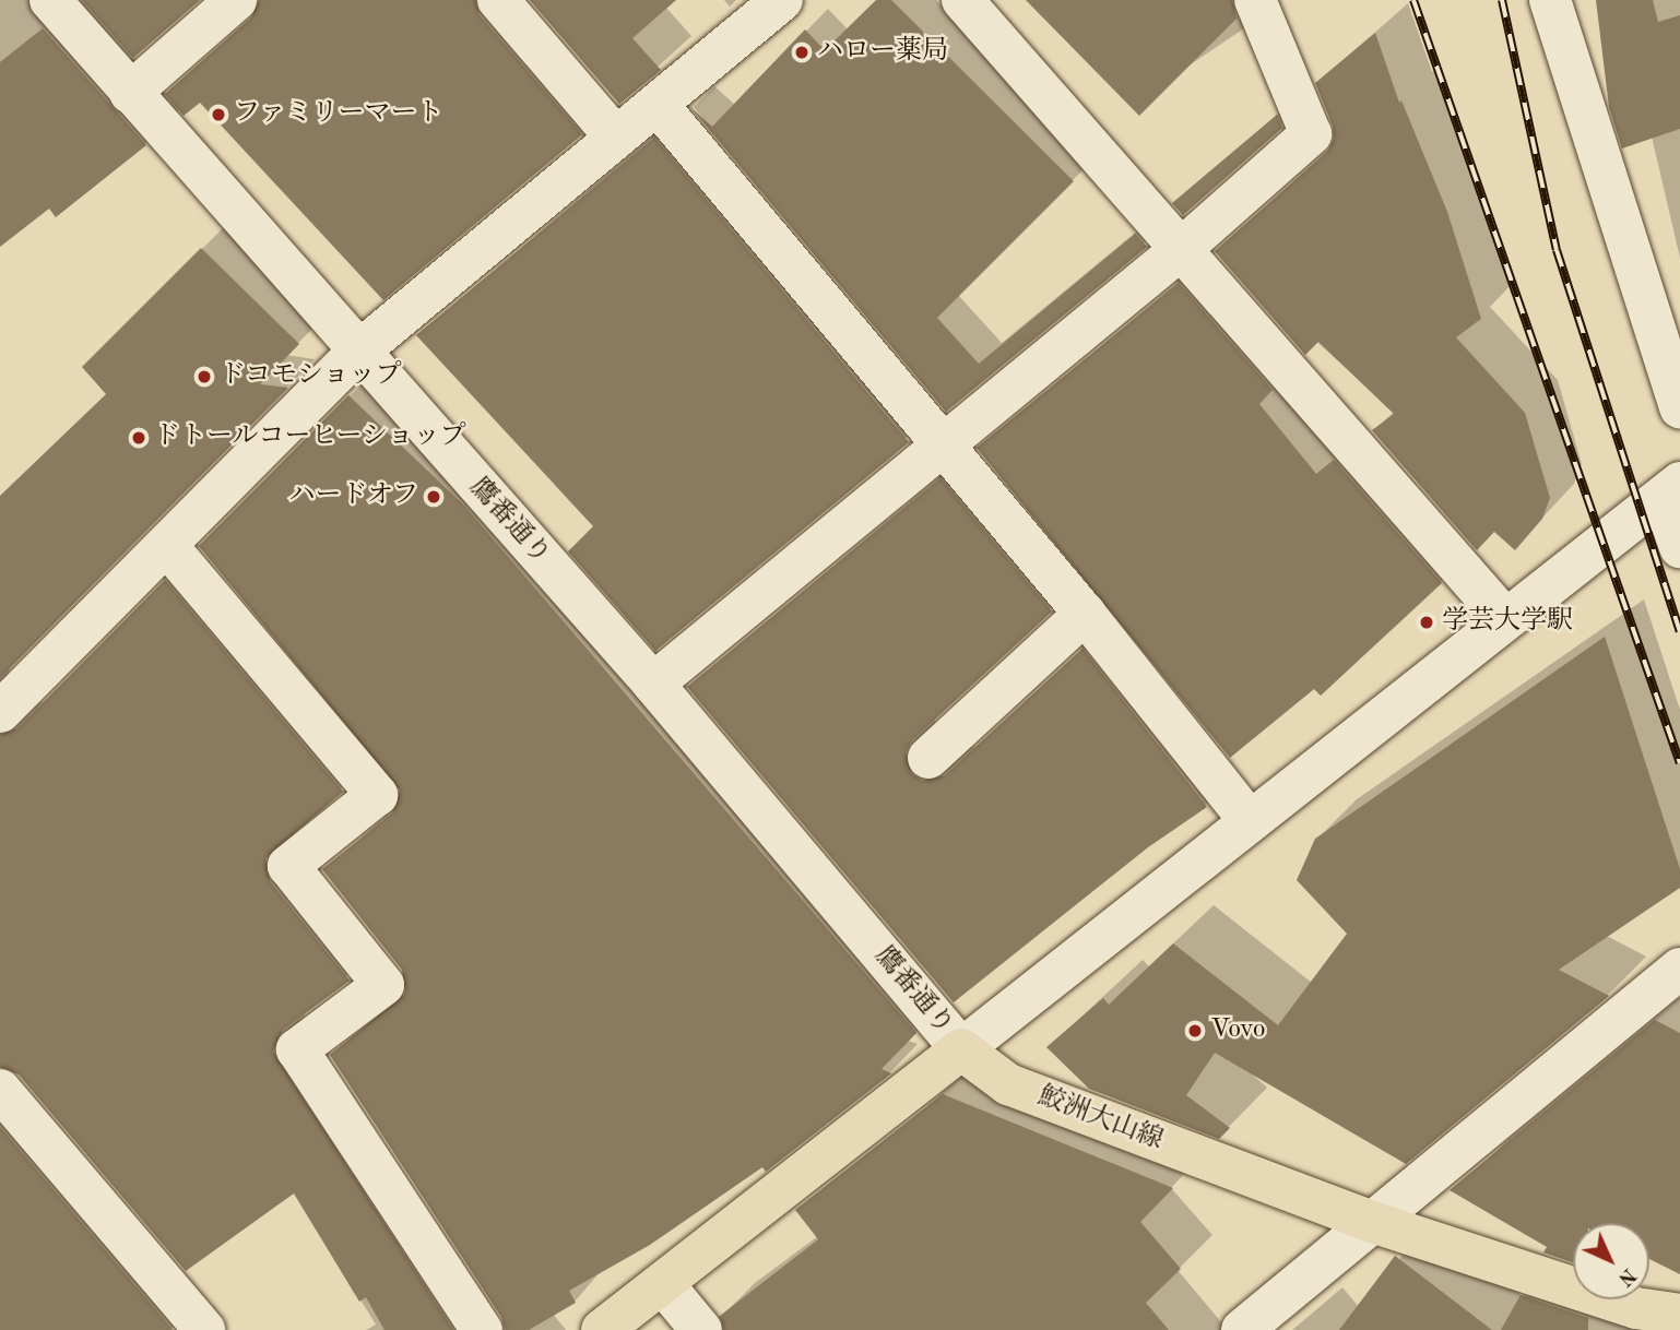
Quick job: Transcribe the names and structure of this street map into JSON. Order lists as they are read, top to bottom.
{
  "streets": {
    "main road": ["鮫洲大山線"],
    "street": ["鷹番通り"]
  },
  "crossings": [
    ["鷹番通り", "鮫洲大山線"]
  ],
  "places": [
    "ハロー薬局",
    "ファミリーマート",
    "ドコモショップ",
    "ドトールコーヒーショップ",
    "ハードオフ",
    "学芸大学駅",
    "Vovo"
  ],
  "north": "bottom right"
}
